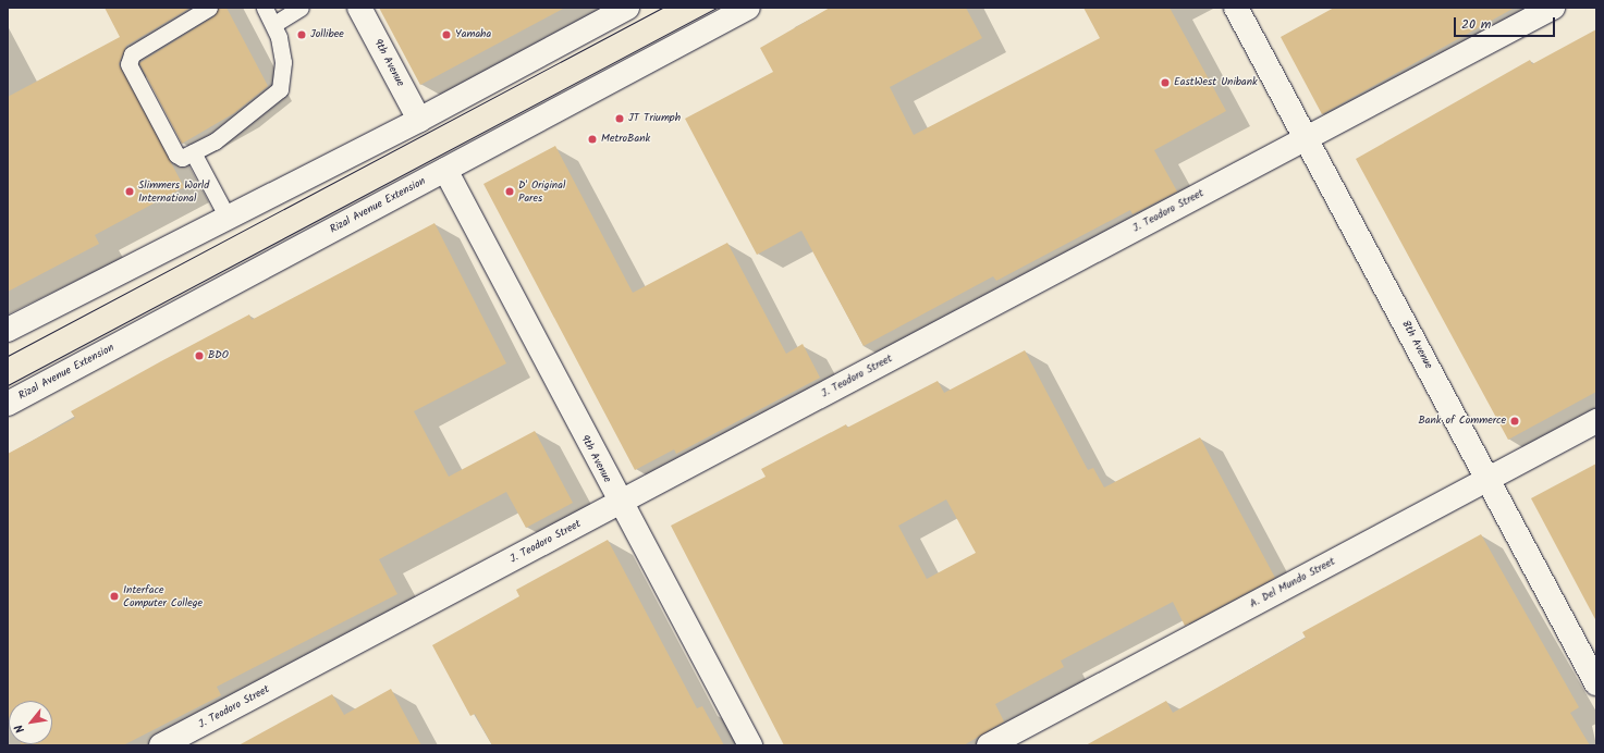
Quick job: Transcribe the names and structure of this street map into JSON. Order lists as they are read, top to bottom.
{
  "streets": {
    "street": [
      "9th Avenue",
      "Rizal Avenue Extension",
      "J. Teodoro Street",
      "8th Avenue",
      "A. Del Mundo Street"
    ]
  },
  "crossings": [
    ["9th Avenue", "Rizal Avenue Extension"],
    ["9th Avenue", "J. Teodoro Street"],
    ["J. Teodoro Street", "8th Avenue"],
    ["8th Avenue", "A. Del Mundo Street"]
  ],
  "places": [
    "Jollibee",
    "Yamaha",
    "EastWest Unibank",
    "JT Triumph",
    "MetroBank",
    "Slimmers World International",
    "D' Original Pares",
    "BDO",
    "Bank of Commerce",
    "Interface Computer College"
  ],
  "scale_bar": "20 m",
  "north": "bottom left"
}
